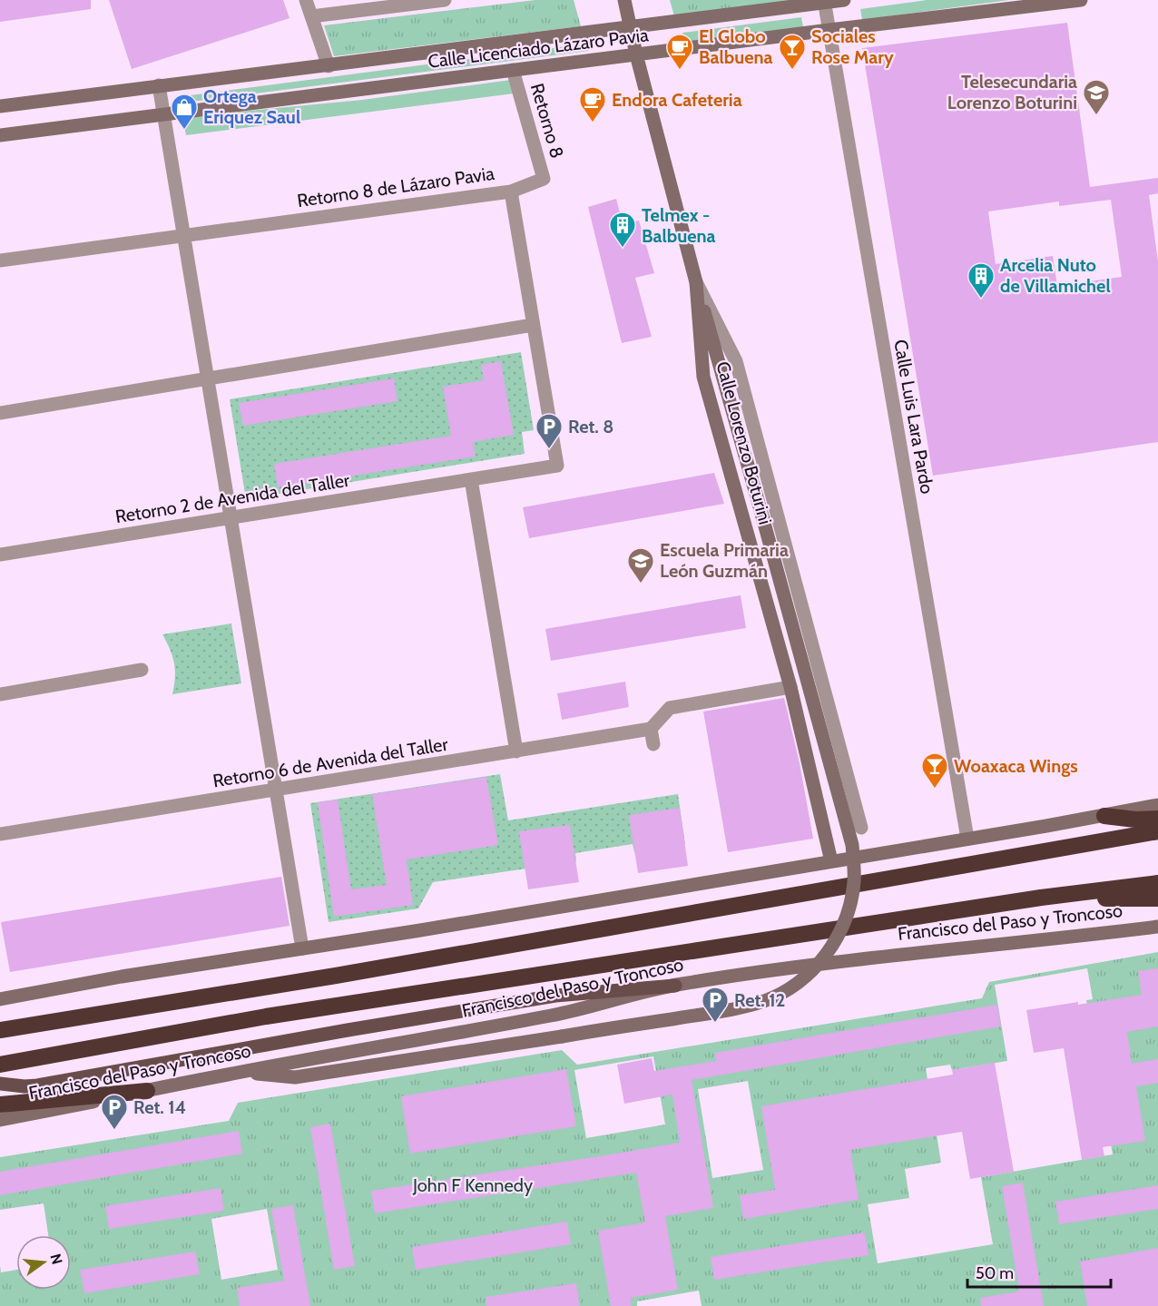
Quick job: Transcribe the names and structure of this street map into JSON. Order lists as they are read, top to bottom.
{
  "streets": {
    "highway": ["Francisco del Paso y Troncoso"],
    "main road": ["Calle Licenciado Lázaro Pavia", "Calle Lorenzo Boturini"],
    "street": [
      "Retorno 8",
      "Retorno 8 de Lázaro Pavia",
      "Calle Luis Lara Pardo",
      "Retorno 2 de Avenida del Taller",
      "Retorno 6 de Avenida del Taller"
    ]
  },
  "crossings": [
    ["Calle Licenciado Lázaro Pavia", "Retorno 8"],
    ["Calle Licenciado Lázaro Pavia", "Calle Luis Lara Pardo"],
    ["Calle Licenciado Lázaro Pavia", "Calle Lorenzo Boturini"],
    ["Retorno 8", "Retorno 8 de Lázaro Pavia"],
    ["Retorno 8 de Lázaro Pavia", "Retorno 2 de Avenida del Taller"]
  ],
  "parks": ["John F Kennedy"],
  "places": {
    "cafe": ["El Globo Balbuena", "Endora Cafeteria"],
    "bar": ["Sociales Rose Mary", "Woaxaca Wings"],
    "school or university": ["Telesecundaria Lorenzo Boturini", "Escuela Primaria León Guzmán"],
    "shop": ["Ortega Eriquez Saul"],
    "building": ["Telmex - Balbuena", "Arcelia Nuto de Villamichel"],
    "parking": ["Ret. 8", "Ret. 12", "Ret. 14"]
  },
  "scale_bar": "50 m",
  "north": "right"
}
